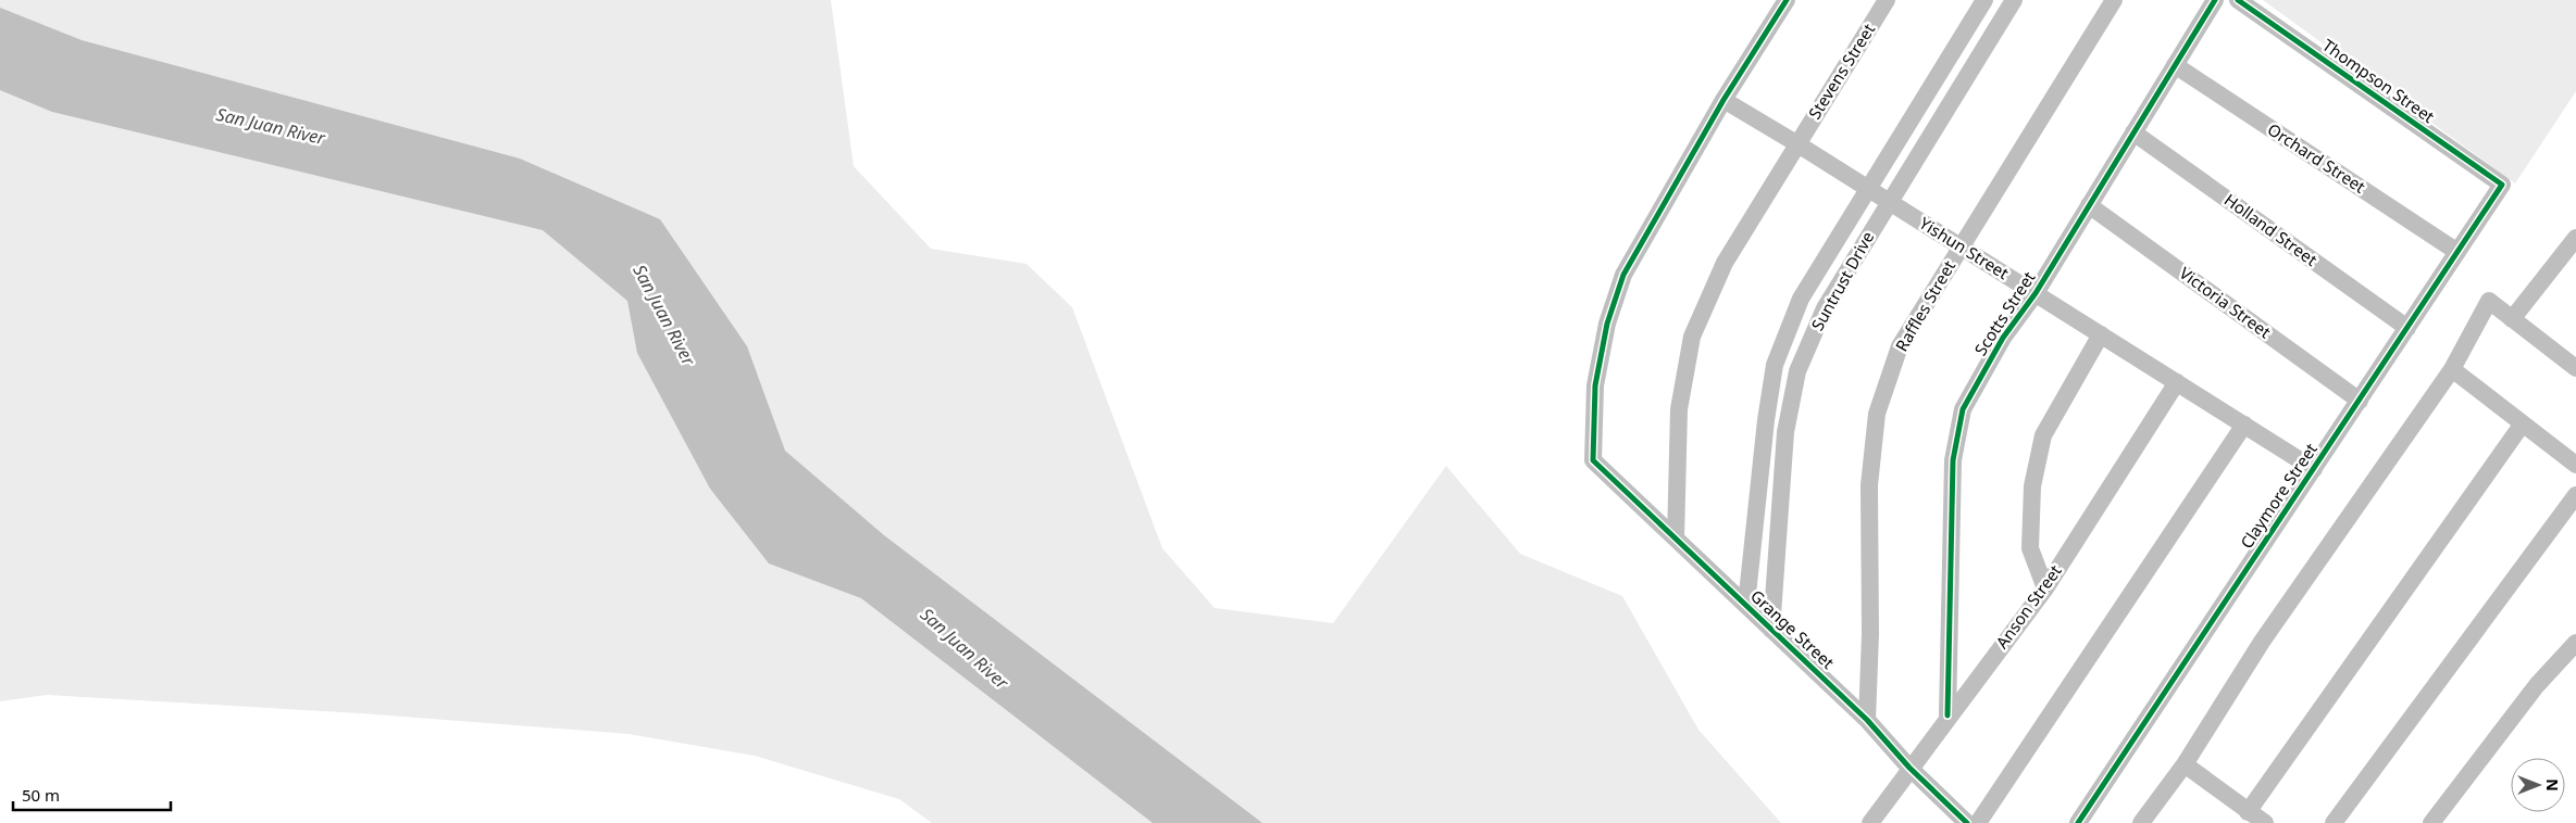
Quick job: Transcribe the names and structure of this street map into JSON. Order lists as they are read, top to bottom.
{
  "streets": {
    "street": [
      "Stevens Street",
      "Thompson Street",
      "Orchard Street",
      "Holland Street",
      "Yishun Street",
      "Suntrust Drive",
      "Victoria Street",
      "Raffles Street",
      "Scotts Street",
      "Claymore Street",
      "Anson Street",
      "Grange Street"
    ]
  },
  "crossings": [
    ["Stevens Street", "Yishun Street"],
    ["Stevens Street", "Grange Street"],
    ["Thompson Street", "Claymore Street"],
    ["Orchard Street", "Scotts Street"],
    ["Orchard Street", "Claymore Street"],
    ["Holland Street", "Scotts Street"],
    ["Holland Street", "Claymore Street"],
    ["Yishun Street", "Suntrust Drive"],
    ["Yishun Street", "Raffles Street"],
    ["Yishun Street", "Scotts Street"],
    ["Yishun Street", "Claymore Street"],
    ["Yishun Street", "Anson Street"],
    ["Yishun Street", "Grange Street"],
    ["Suntrust Drive", "Grange Street"],
    ["Victoria Street", "Scotts Street"],
    ["Victoria Street", "Claymore Street"],
    ["Raffles Street", "Grange Street"],
    ["Scotts Street", "Anson Street"],
    ["Anson Street", "Grange Street"]
  ],
  "water": ["San Juan River"],
  "scale_bar": "50 m",
  "north": "right"
}
